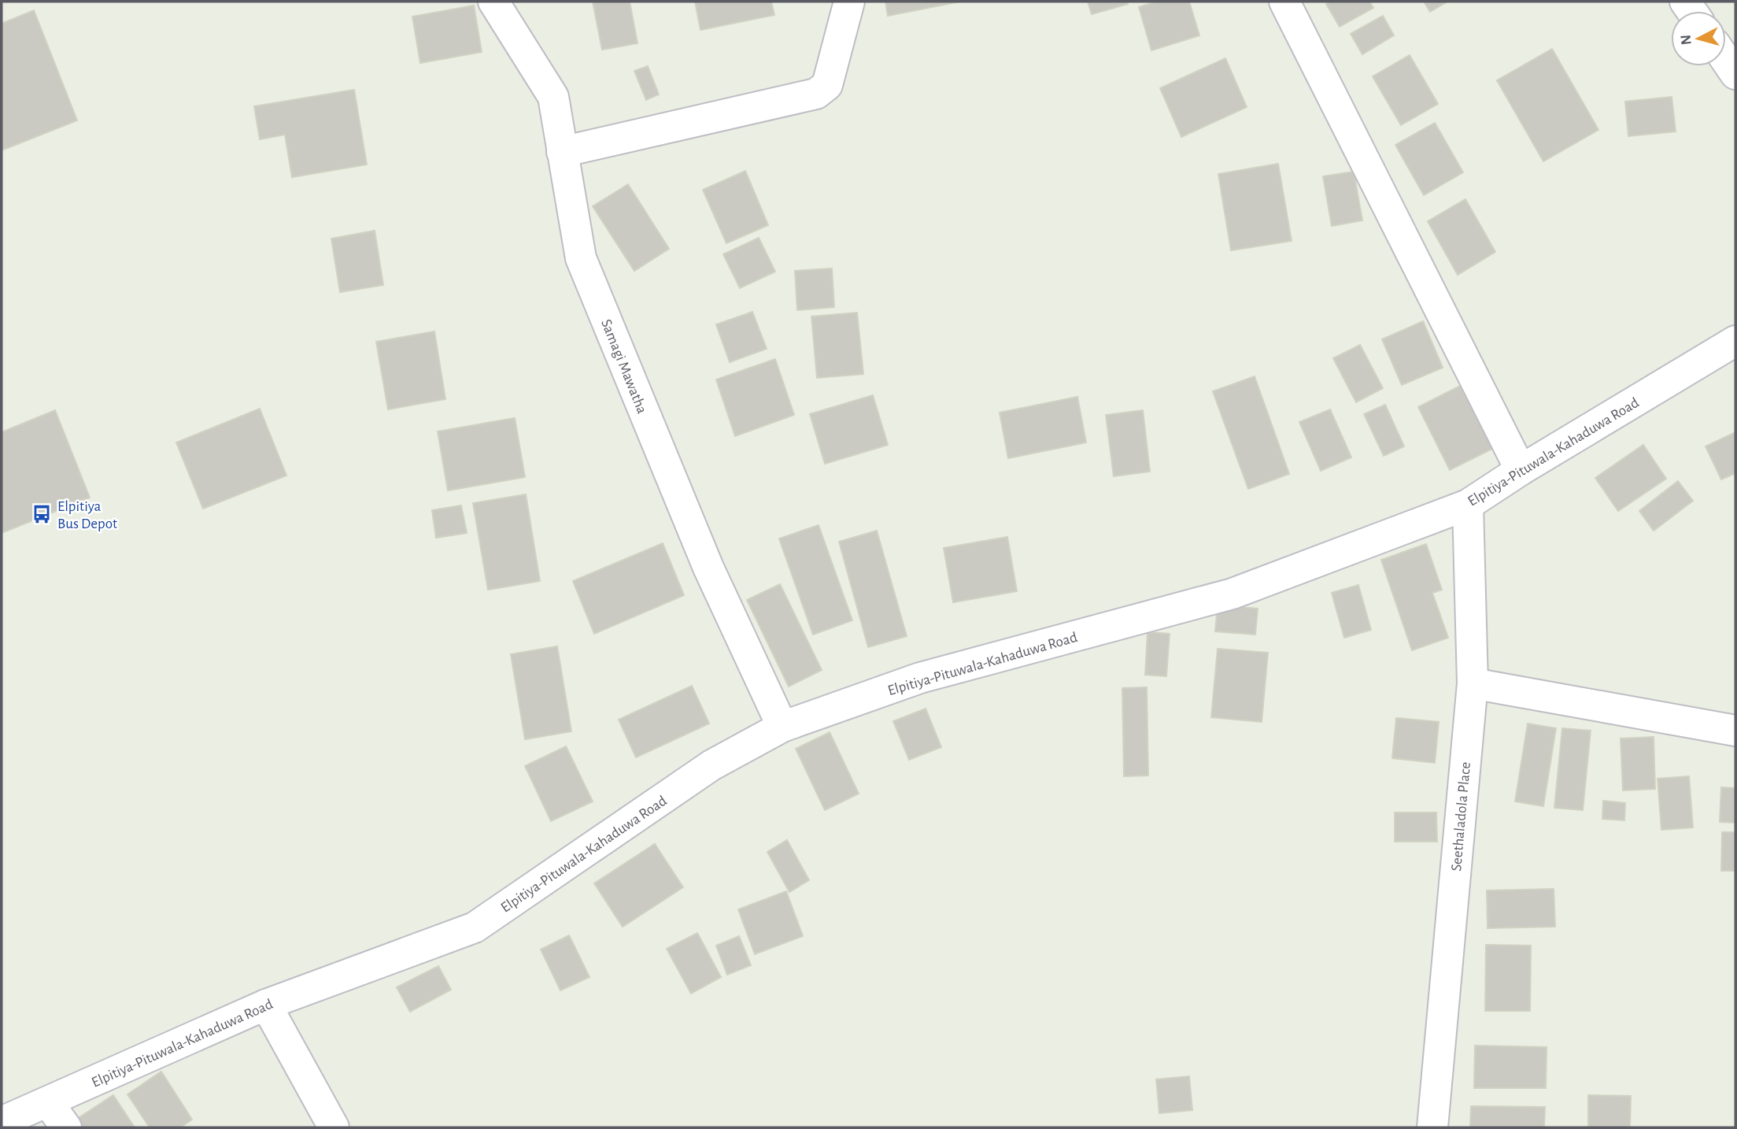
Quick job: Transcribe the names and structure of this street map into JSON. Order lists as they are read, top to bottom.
{
  "streets": {
    "street": ["Samagi Mawatha", "Elpitiya-Pituwala-Kahaduwa Road", "Seethaladola Place"]
  },
  "crossings": [
    ["Samagi Mawatha", "Elpitiya-Pituwala-Kahaduwa Road"],
    ["Elpitiya-Pituwala-Kahaduwa Road", "Seethaladola Place"]
  ],
  "places": {
    "bus stop": ["Elpitiya Bus Depot"]
  },
  "north": "left"
}
